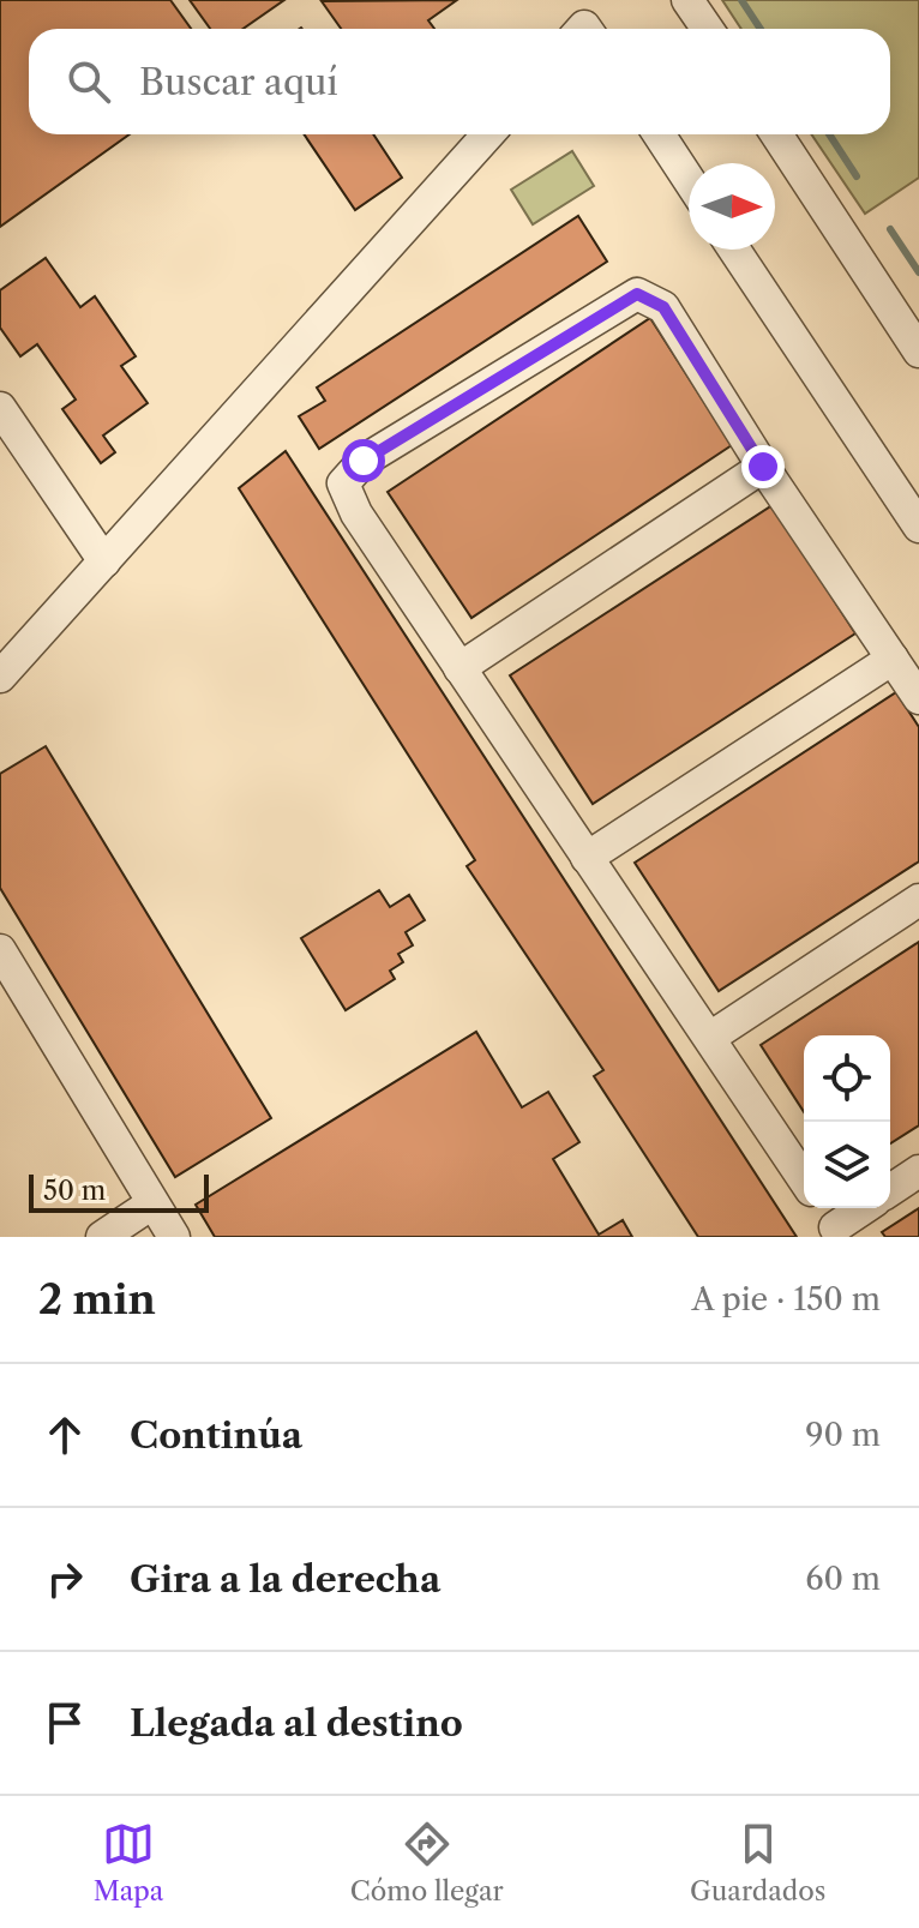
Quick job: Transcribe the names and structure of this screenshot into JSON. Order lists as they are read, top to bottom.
{
  "scale_bar": "50 m",
  "north": "right",
  "page": {
    "search": "Buscar aquí",
    "scale": "50 m",
    "heading": ["2 min", "A pie · 150 m"],
    "list": [
      ["Continúa", "90 m"],
      ["Gira a la derecha", "60 m"],
      "Llegada al destino"
    ],
    "nav": ["Mapa", "Cómo llegar", "Guardados"]
  }
}
